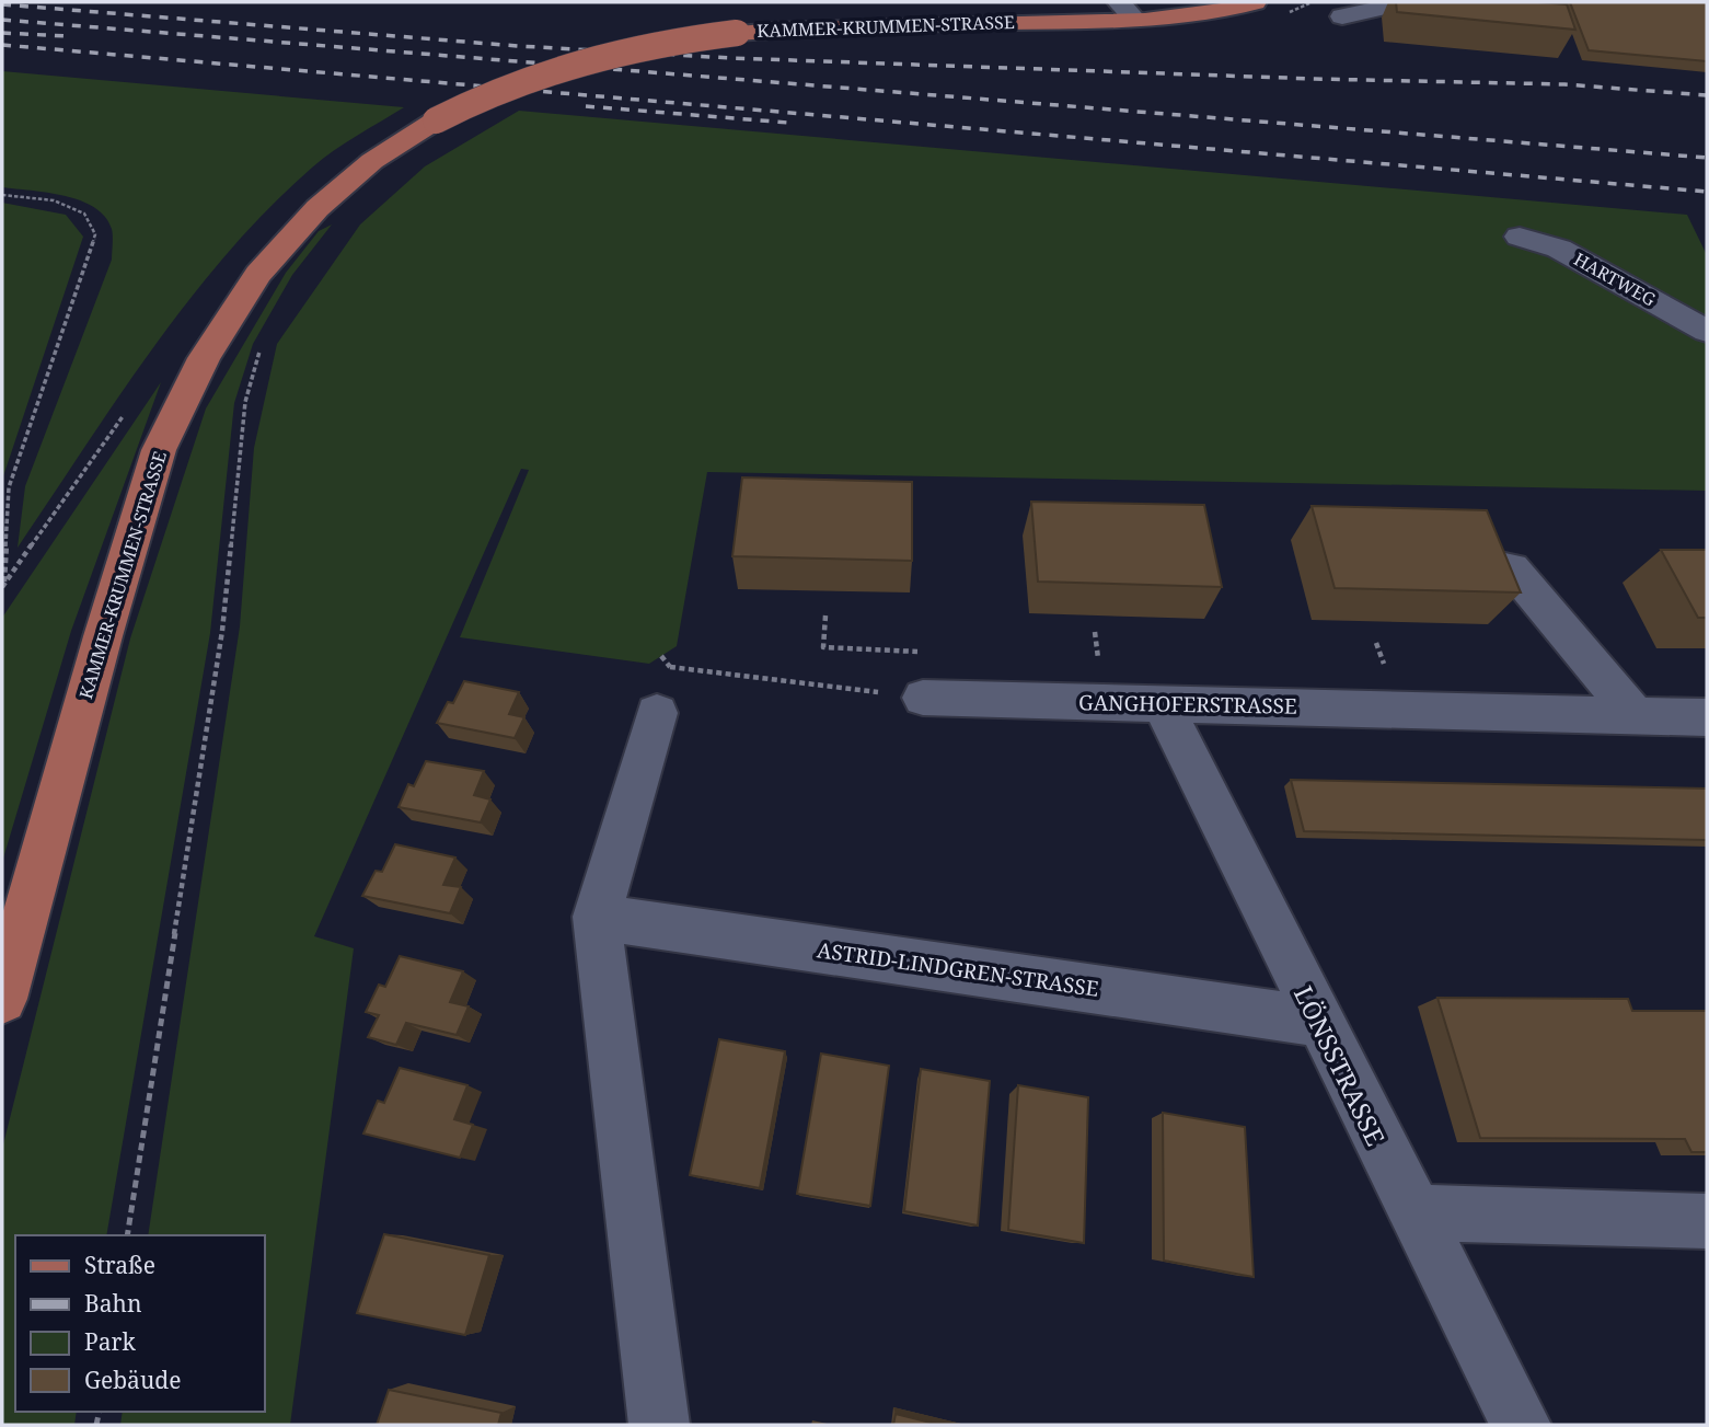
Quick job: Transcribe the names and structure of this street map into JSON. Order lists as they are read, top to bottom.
{
  "streets": {
    "main road": ["KAMMER-KRUMMEN-STRASSE"],
    "street": [
      "HARTWEG",
      "GANGHOFERSTRASSE",
      "ASTRID-LINDGREN-STRASSE",
      "LÖNSSTRASSE"
    ]
  },
  "crossings": [
    ["GANGHOFERSTRASSE", "LÖNSSTRASSE"],
    ["ASTRID-LINDGREN-STRASSE", "LÖNSSTRASSE"]
  ],
  "legend": [
    "Straße",
    "Bahn",
    "Park",
    "Gebäude"
  ]
}
